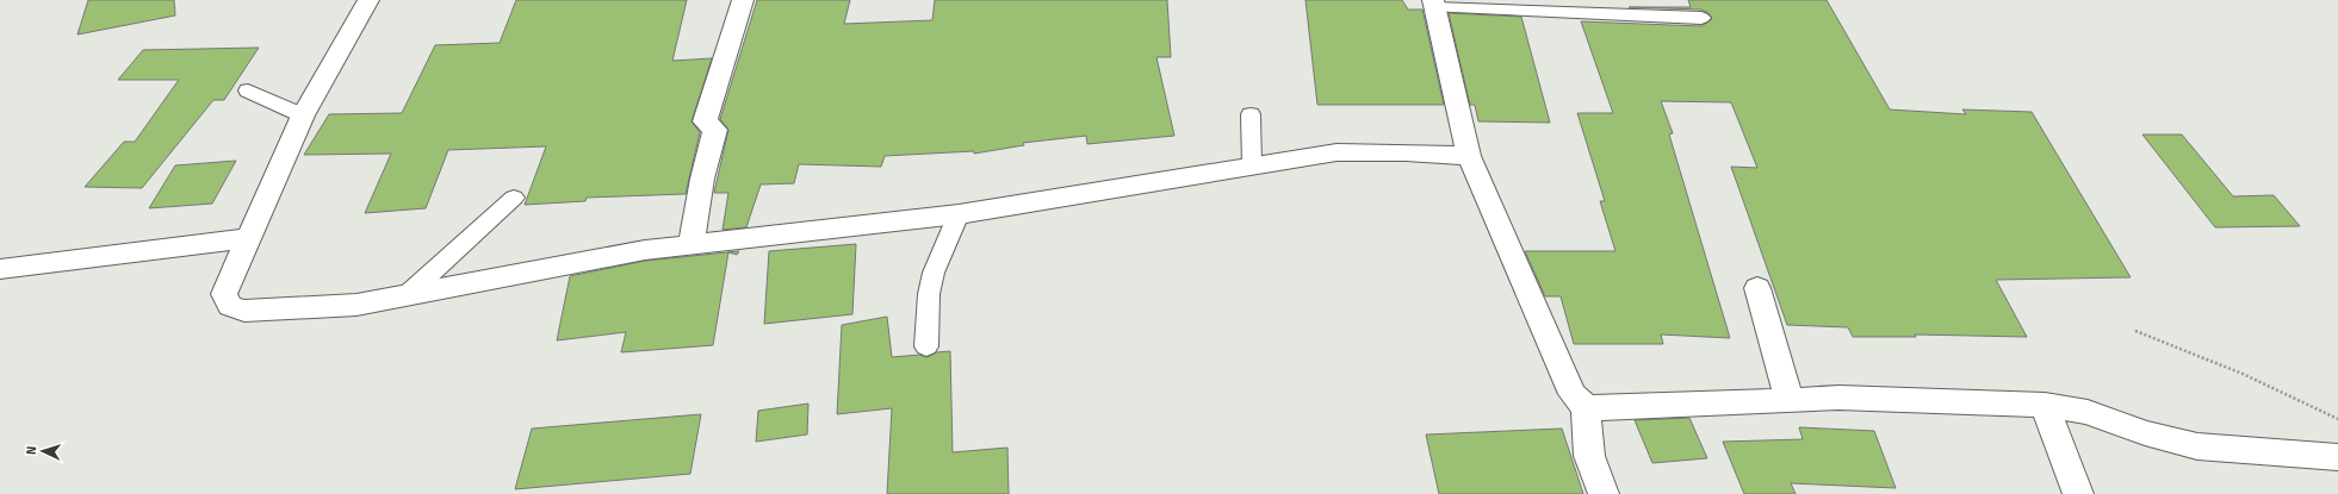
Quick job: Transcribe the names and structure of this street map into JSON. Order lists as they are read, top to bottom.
{
  "north": "left"
}
